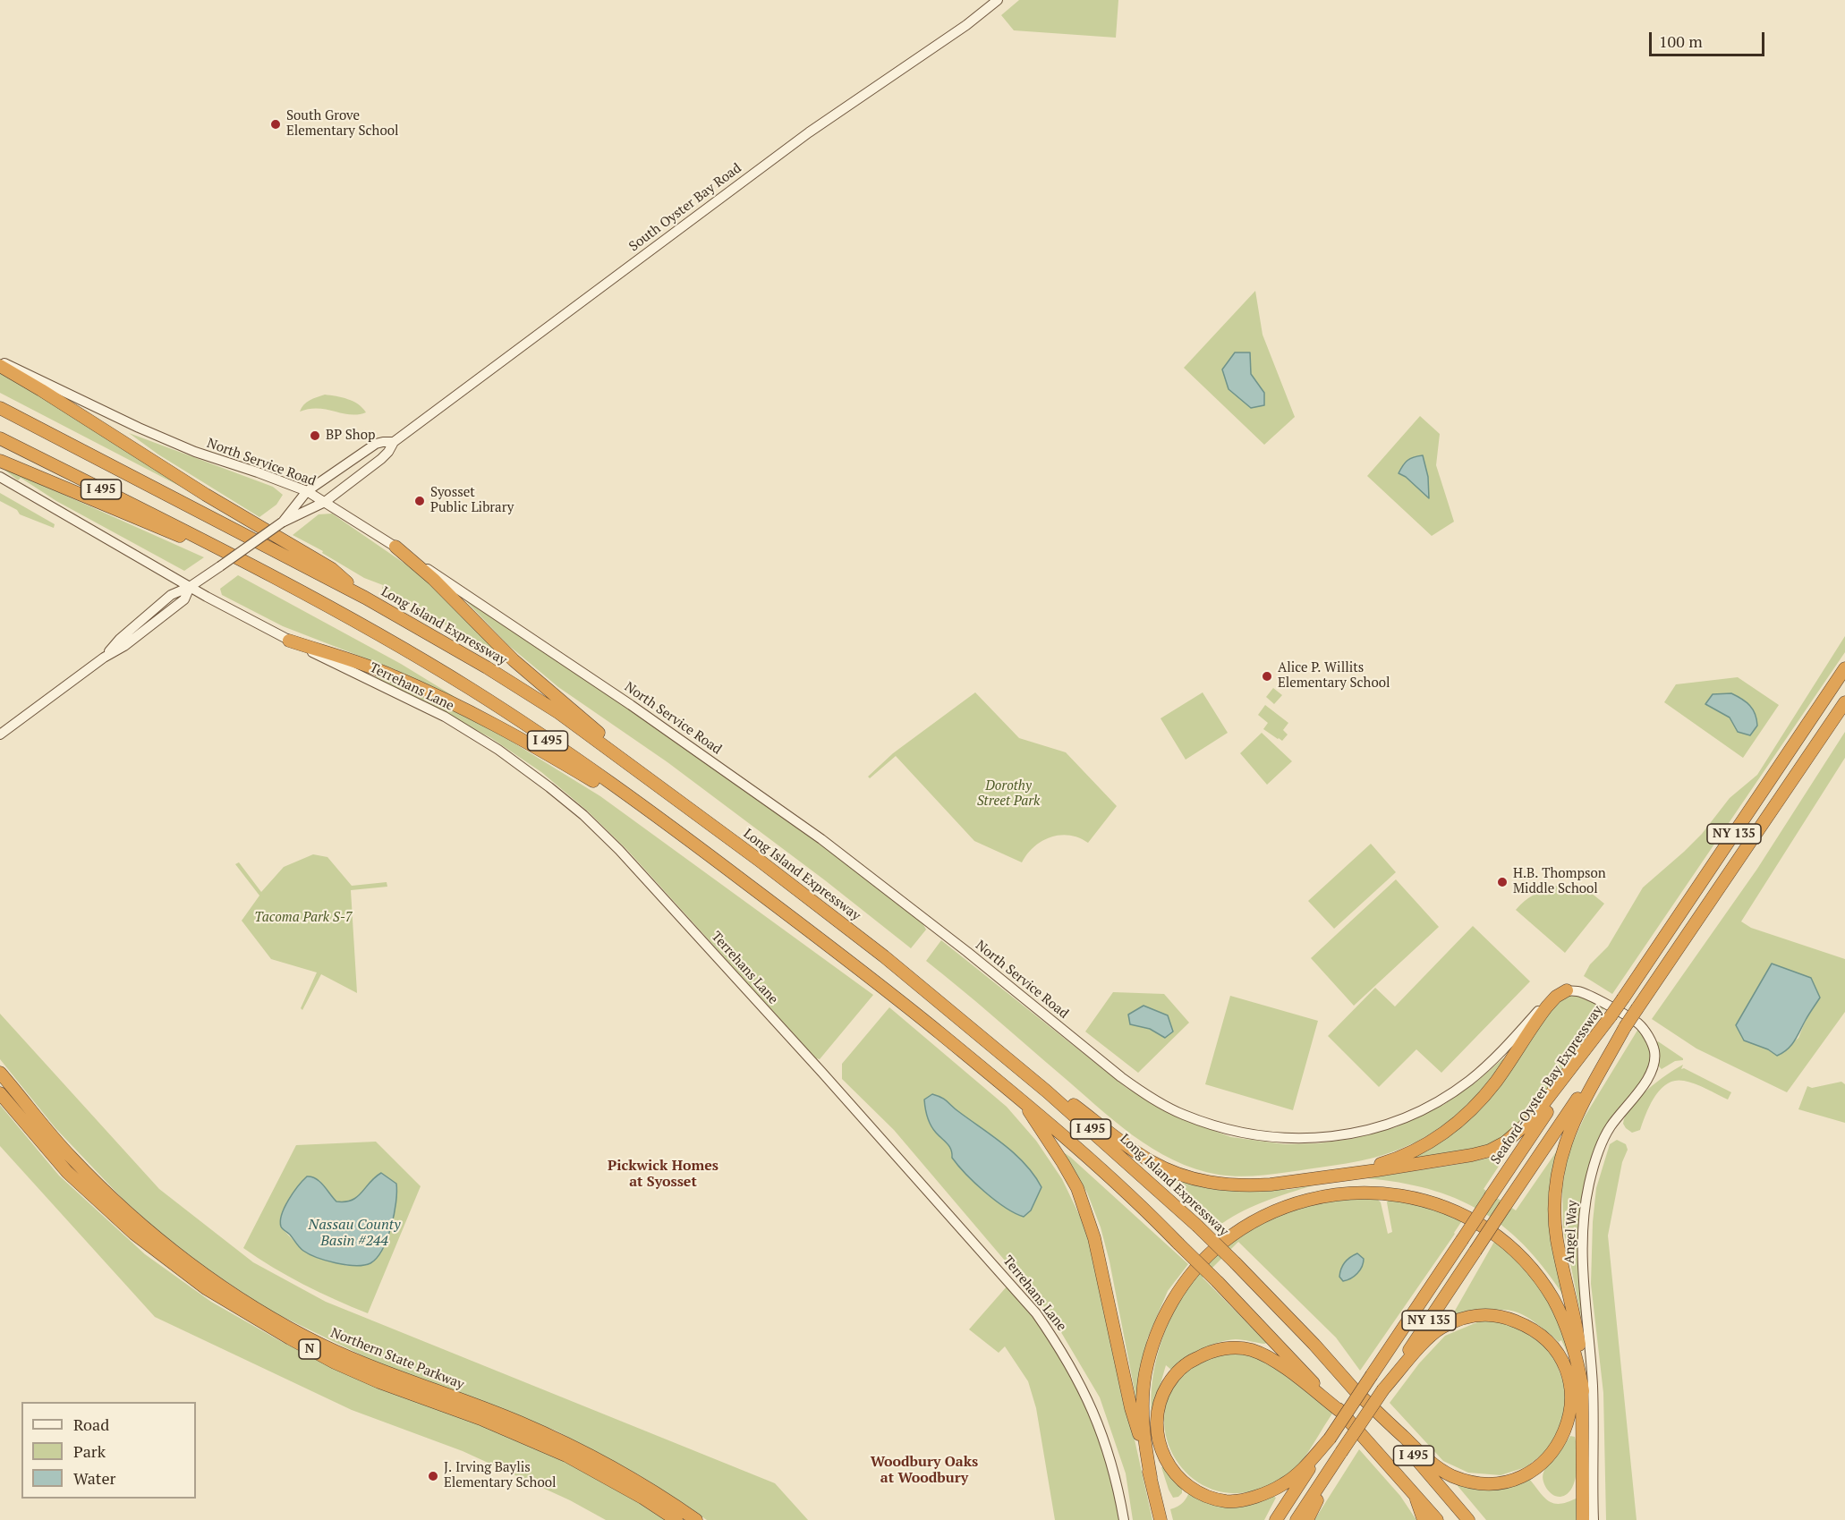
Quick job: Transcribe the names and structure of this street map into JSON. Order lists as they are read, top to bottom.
{
  "streets": {
    "highway": [
      "I 495",
      "Long Island Expressway",
      "NY 135",
      "Seaford-Oyster Bay Expressway",
      "N",
      "Northern State Parkway"
    ],
    "main road": [
      "South Oyster Bay Road",
      "North Service Road",
      "Terrehans Lane",
      "Angel Way"
    ]
  },
  "crossings": [
    ["South Oyster Bay Road", "North Service Road"],
    ["South Oyster Bay Road", "Terrehans Lane"],
    ["North Service Road", "Angel Way"]
  ],
  "districts": ["Pickwick Homes at Syosset", "Woodbury Oaks at Woodbury"],
  "water": ["Nassau County Basin #244"],
  "parks": ["Dorothy Street Park", "Tacoma Park S-7"],
  "places": [
    "South Grove Elementary School",
    "BP Shop",
    "Syosset Public Library",
    "Alice P. Willits Elementary School",
    "H.B. Thompson Middle School",
    "J. Irving Baylis Elementary School"
  ],
  "legend": ["Road", "Park", "Water"],
  "scale_bar": "100 m"
}
